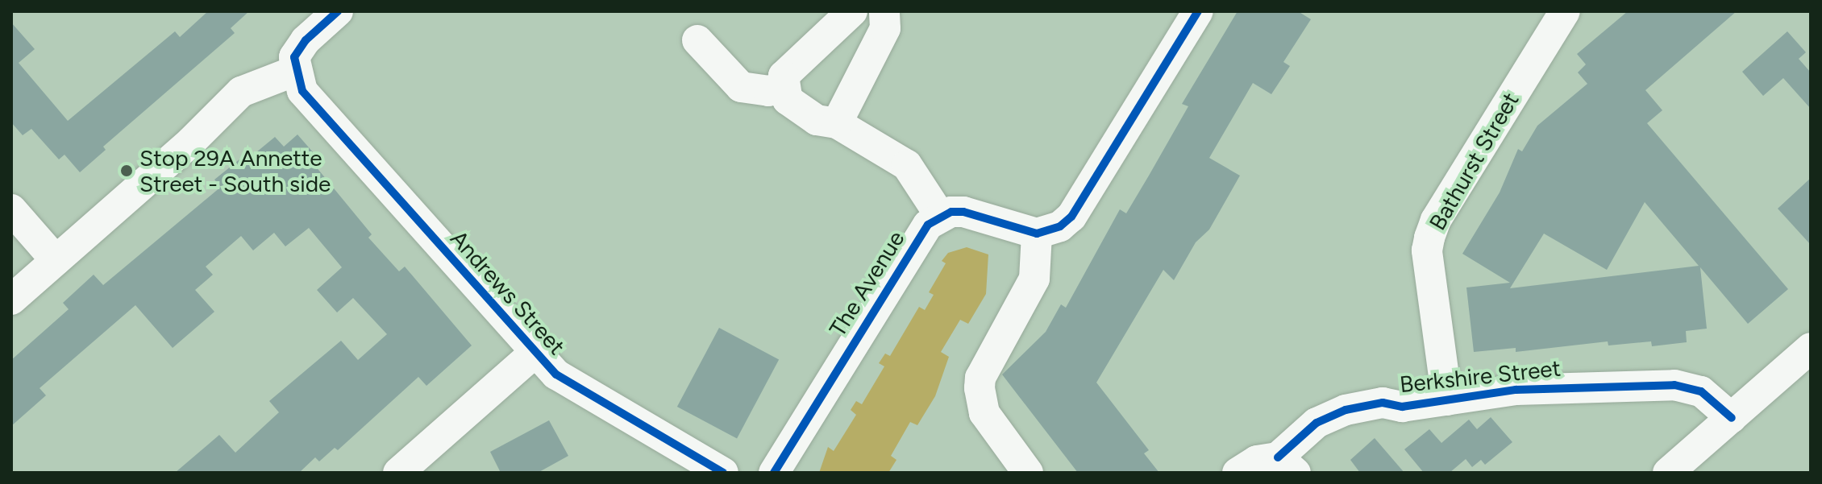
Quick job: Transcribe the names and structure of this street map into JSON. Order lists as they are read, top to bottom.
{
  "streets": {
    "street": [
      "Bathurst Street",
      "The Avenue",
      "Andrews Street",
      "Berkshire Street"
    ]
  },
  "crossings": [
    ["Bathurst Street", "Berkshire Street"]
  ],
  "places": ["Stop 29A Annette Street - South side"]
}
